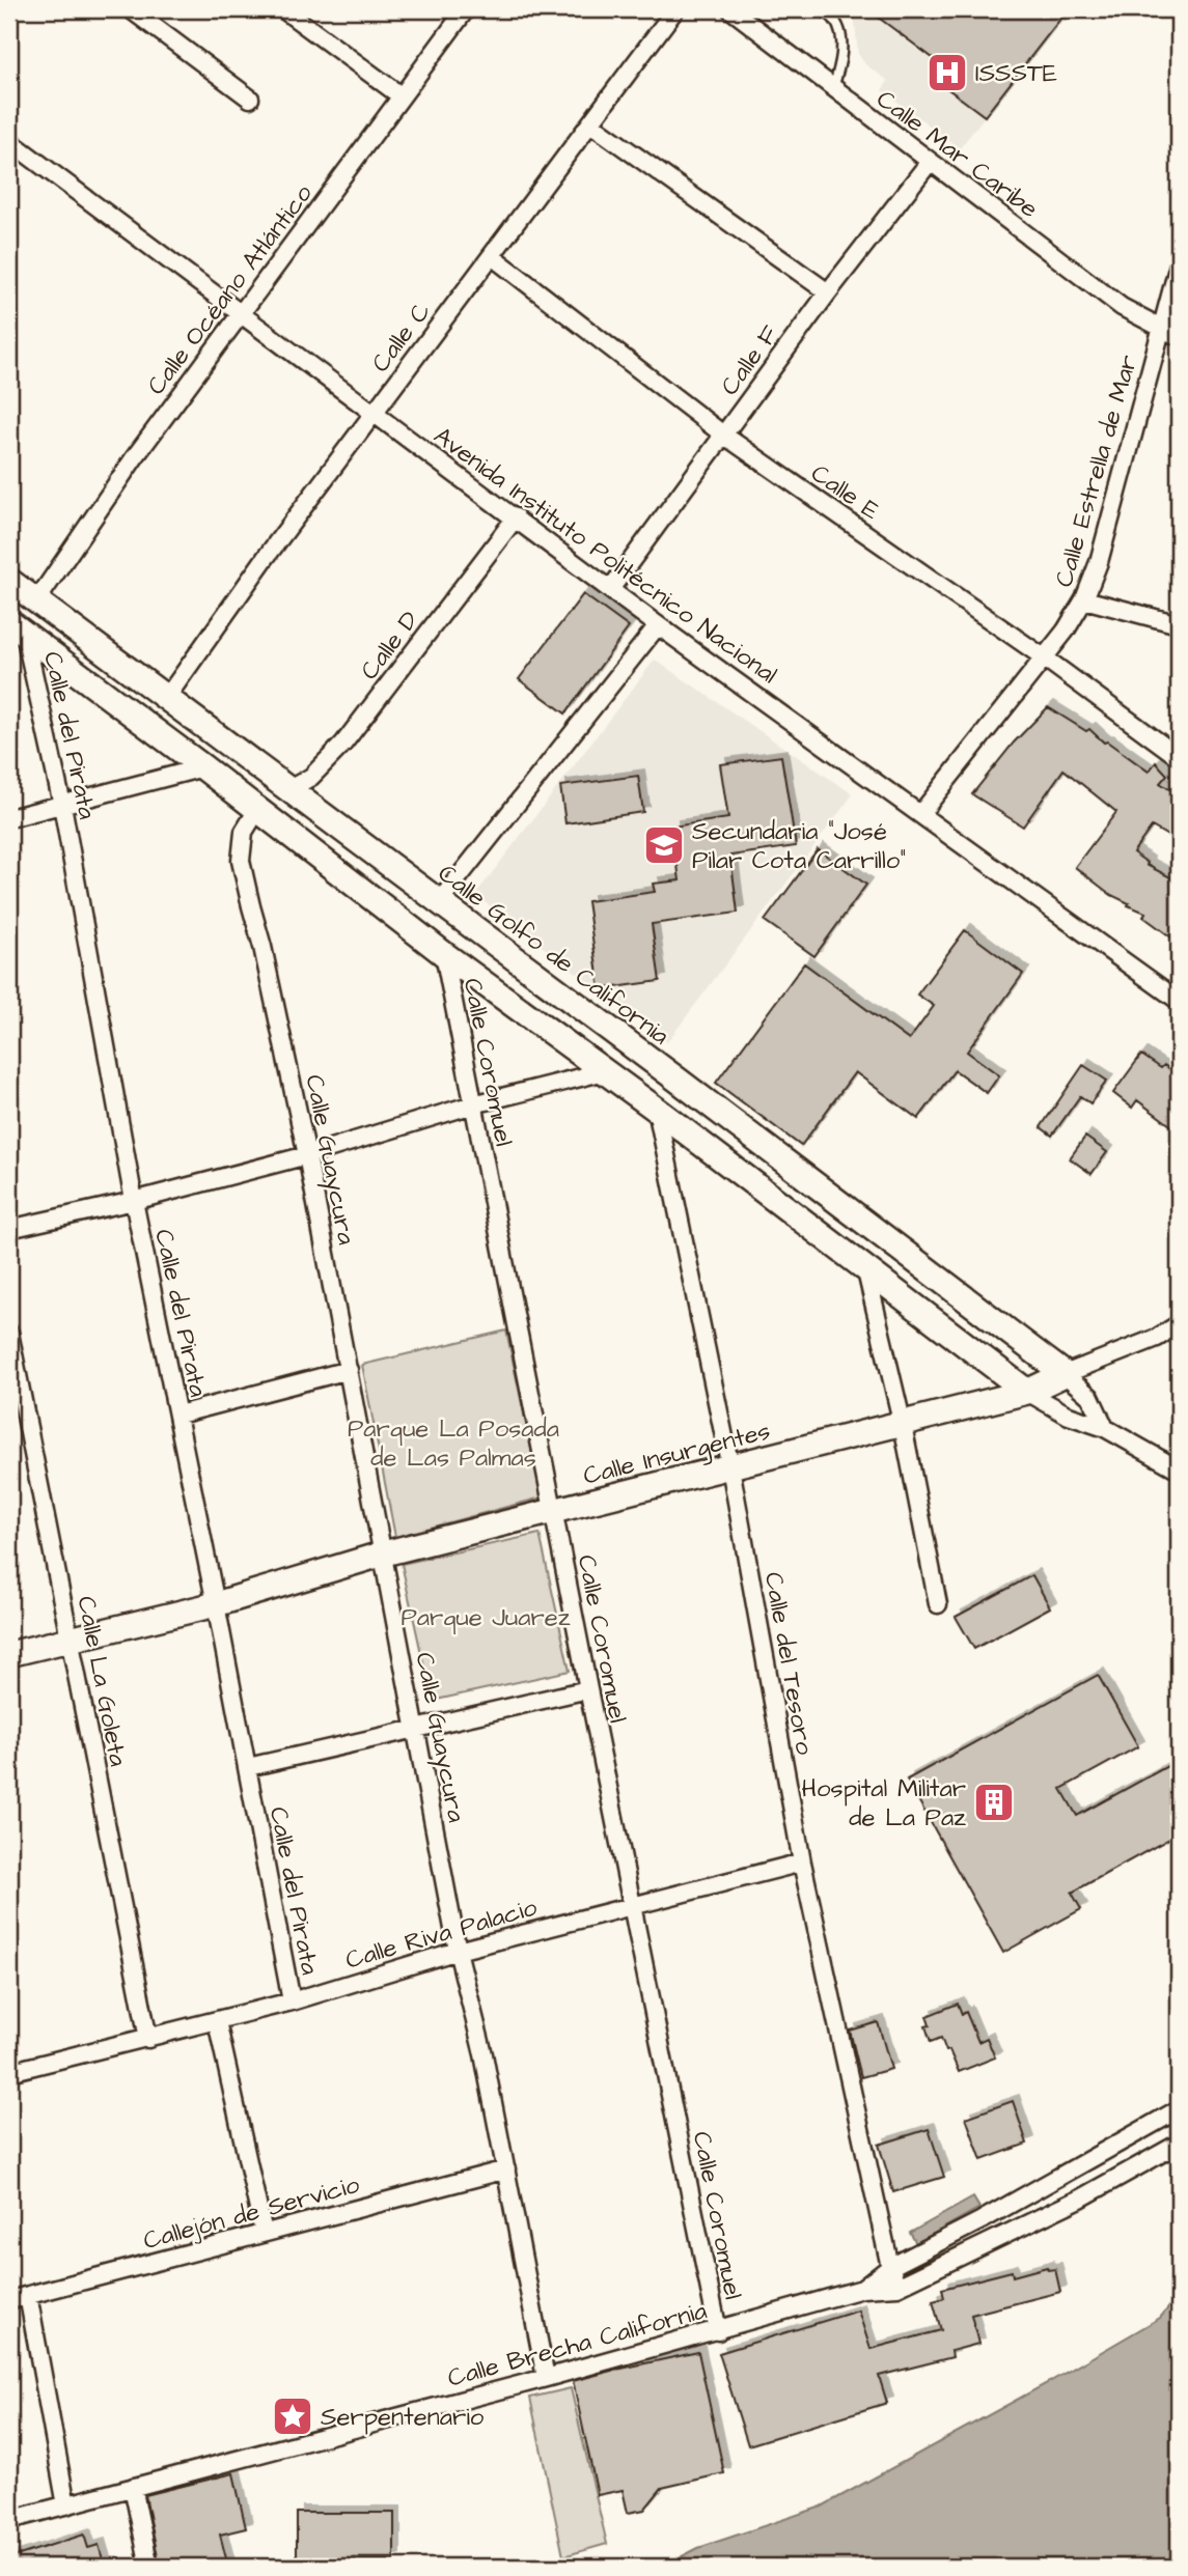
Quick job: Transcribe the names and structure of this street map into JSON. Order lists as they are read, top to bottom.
{
  "streets": {
    "street": [
      "Calle Mar Caribe",
      "Calle Océano Atlántico",
      "Calle C",
      "Calle F",
      "Calle Estrella de Mar",
      "Calle E",
      "Avenida Instituto Politécnico Nacional",
      "Calle D",
      "Calle del Pirata",
      "Calle Golfo de California",
      "Calle Coromuel",
      "Calle Guaycura",
      "Calle Insurgentes",
      "Calle del Tesoro",
      "Calle La Goleta",
      "Calle Riva Palacio",
      "Callejón de Servicio",
      "Calle Brecha California"
    ]
  },
  "crossings": [
    ["Calle Mar Caribe", "Calle F"],
    ["Calle Mar Caribe", "Calle Estrella de Mar"],
    ["Calle Océano Atlántico", "Avenida Instituto Politécnico Nacional"],
    ["Calle Océano Atlántico", "Calle Golfo de California"],
    ["Calle C", "Calle E"],
    ["Calle C", "Avenida Instituto Politécnico Nacional"],
    ["Calle C", "Calle Golfo de California"],
    ["Calle F", "Calle E"],
    ["Calle F", "Avenida Instituto Politécnico Nacional"],
    ["Calle Estrella de Mar", "Calle E"],
    ["Calle Estrella de Mar", "Avenida Instituto Politécnico Nacional"],
    ["Avenida Instituto Politécnico Nacional", "Calle D"],
    ["Calle D", "Calle Golfo de California"],
    ["Calle del Pirata", "Calle Insurgentes"],
    ["Calle del Pirata", "Calle Riva Palacio"],
    ["Calle Golfo de California", "Calle Insurgentes"],
    ["Calle Coromuel", "Calle Insurgentes"],
    ["Calle Coromuel", "Calle Riva Palacio"],
    ["Calle Coromuel", "Calle Brecha California"],
    ["Calle Guaycura", "Calle Insurgentes"],
    ["Calle Guaycura", "Calle Riva Palacio"],
    ["Calle Guaycura", "Callejón de Servicio"],
    ["Calle Guaycura", "Calle Brecha California"],
    ["Calle Insurgentes", "Calle del Tesoro"],
    ["Calle Insurgentes", "Calle La Goleta"],
    ["Calle del Tesoro", "Calle Riva Palacio"],
    ["Calle La Goleta", "Calle Riva Palacio"]
  ],
  "parks": ["Parque La Posada de Las Palmas", "Parque Juarez"],
  "places": {
    "hospital": ["ISSSTE"],
    "school or university": ["Secundaria \"José Pilar Cota Carrillo\""],
    "building": ["Hospital Militar de La Paz"],
    "place": ["Serpentenario"]
  }
}
